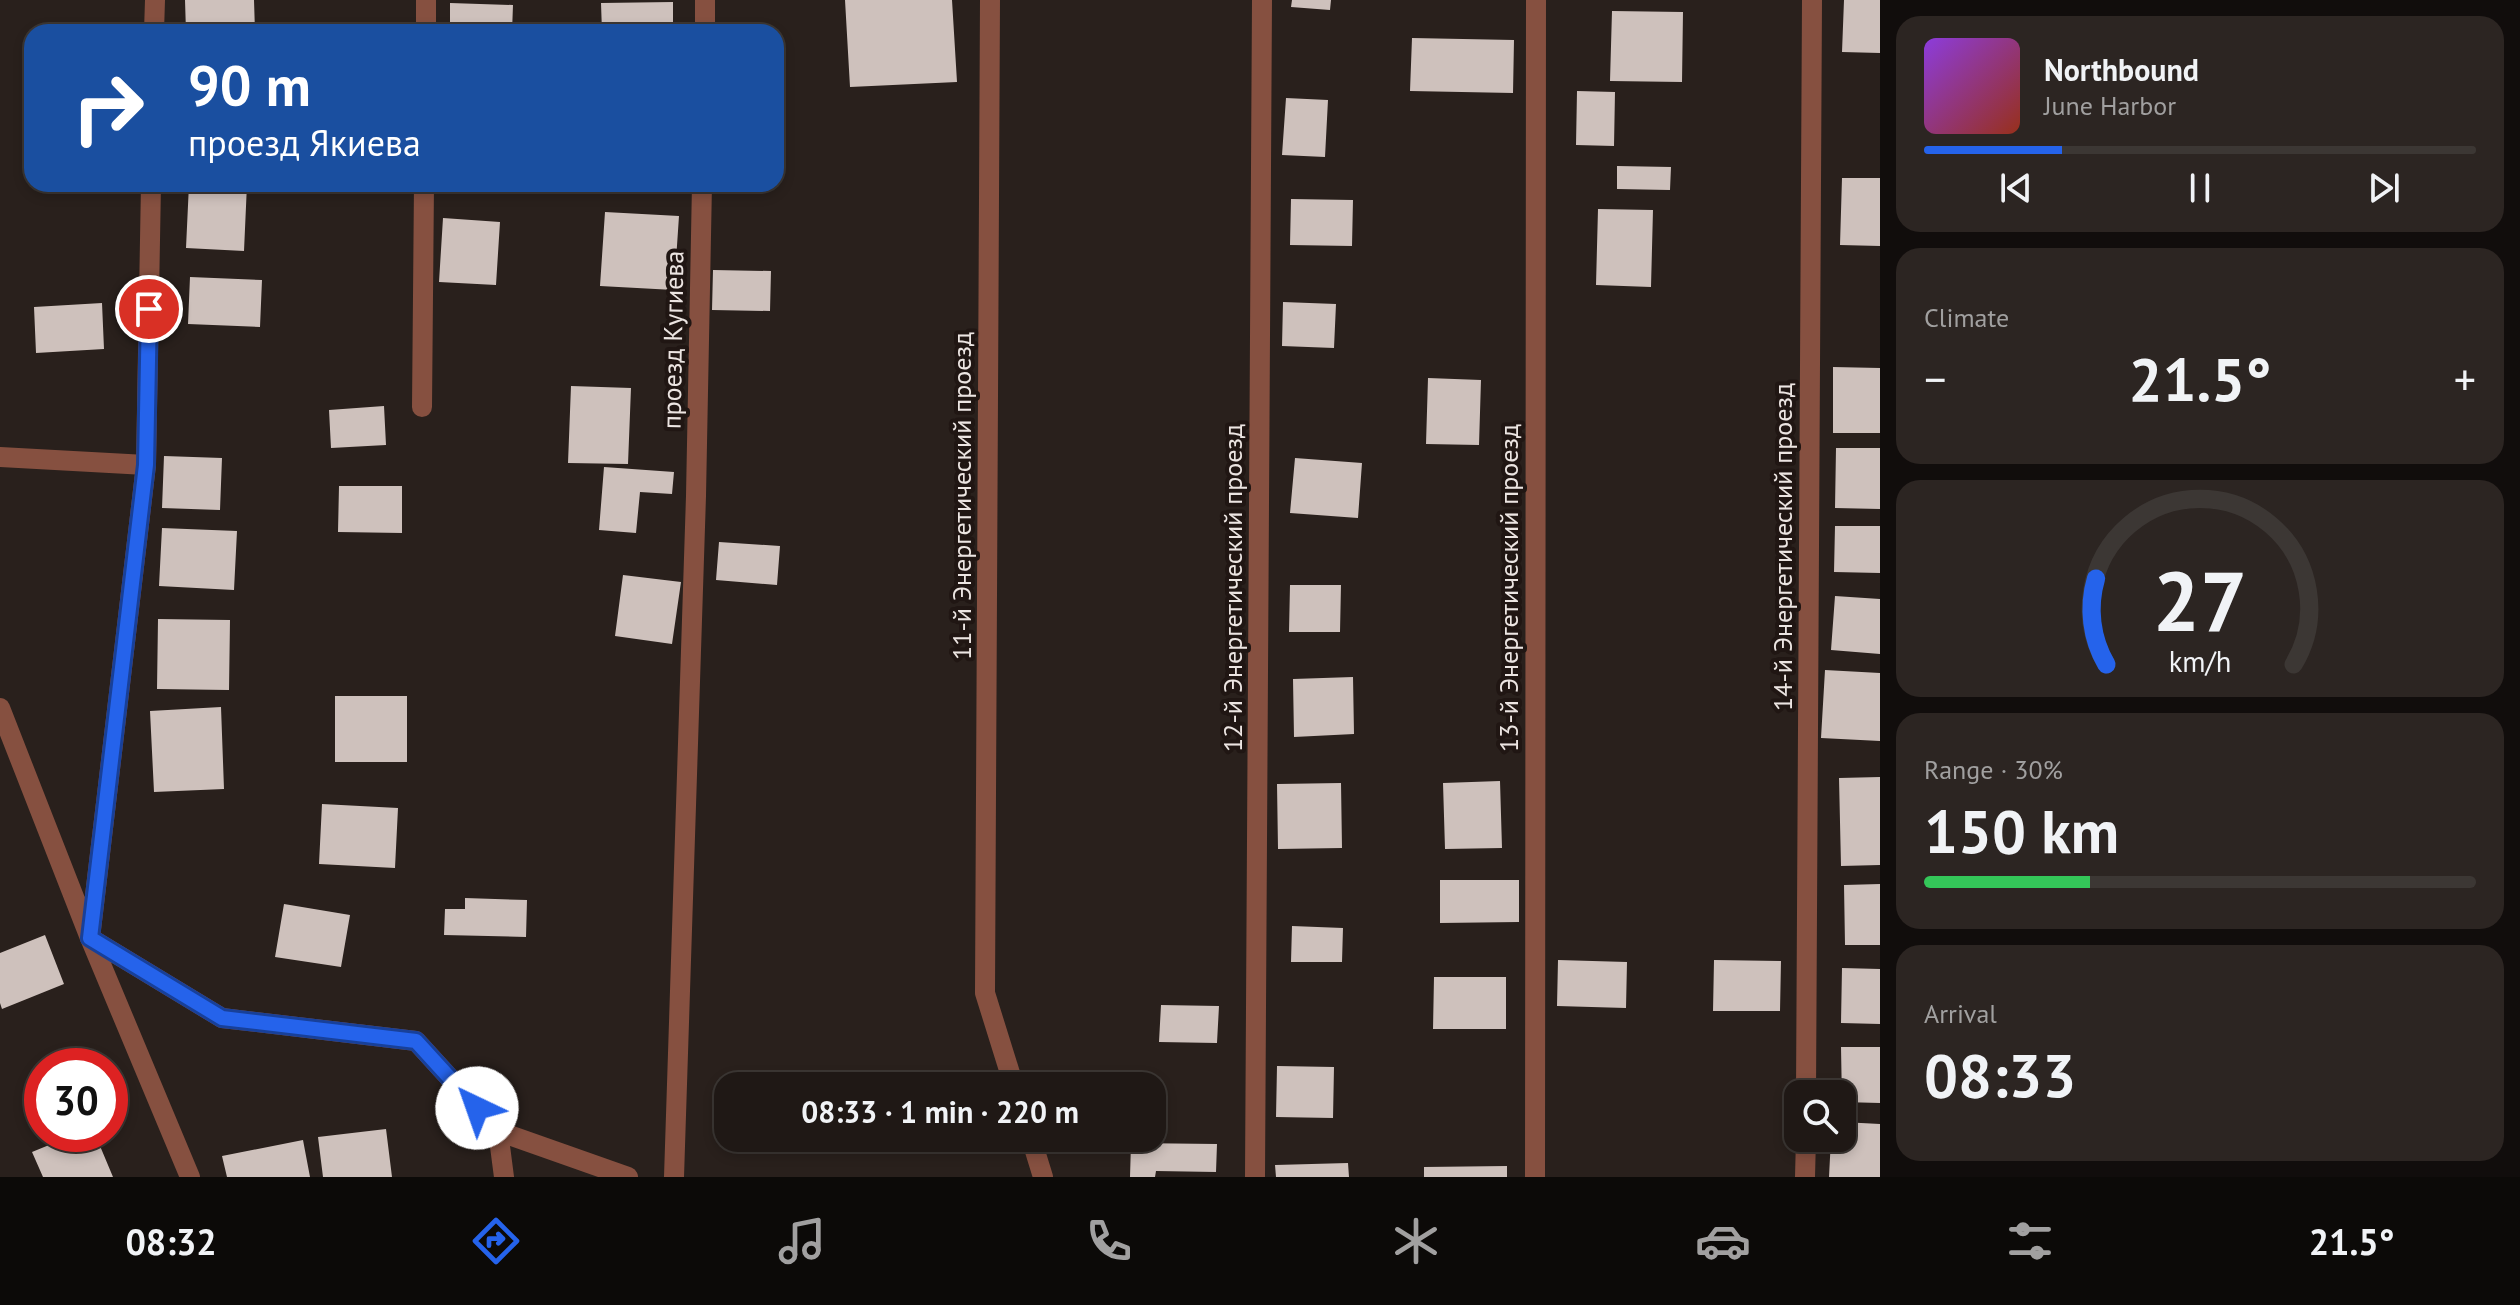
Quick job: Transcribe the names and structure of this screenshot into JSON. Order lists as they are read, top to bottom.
{
  "streets": {
    "street": [
      "проезд Кугиева",
      "11-й Энергетический проезд",
      "14-й Энергетический проезд",
      "12-й Энергетический проезд",
      "13-й Энергетический проезд"
    ]
  },
  "page": {
    "turn": ["90 m", "проезд Якиева"],
    "song": ["Northbound", "June Harbor"],
    "tile": [
      "Climate",
      ["Range · 30%", "150 km"],
      ["Arrival", "08:33"]
    ],
    "heat": ["−", "21.5°", "+"],
    "limit": "30",
    "trip": "08:33 · 1 min · 220 m",
    "tabs": ["08:32", "21.5°"],
    "gauge": ["27", "km/h"]
  }
}
